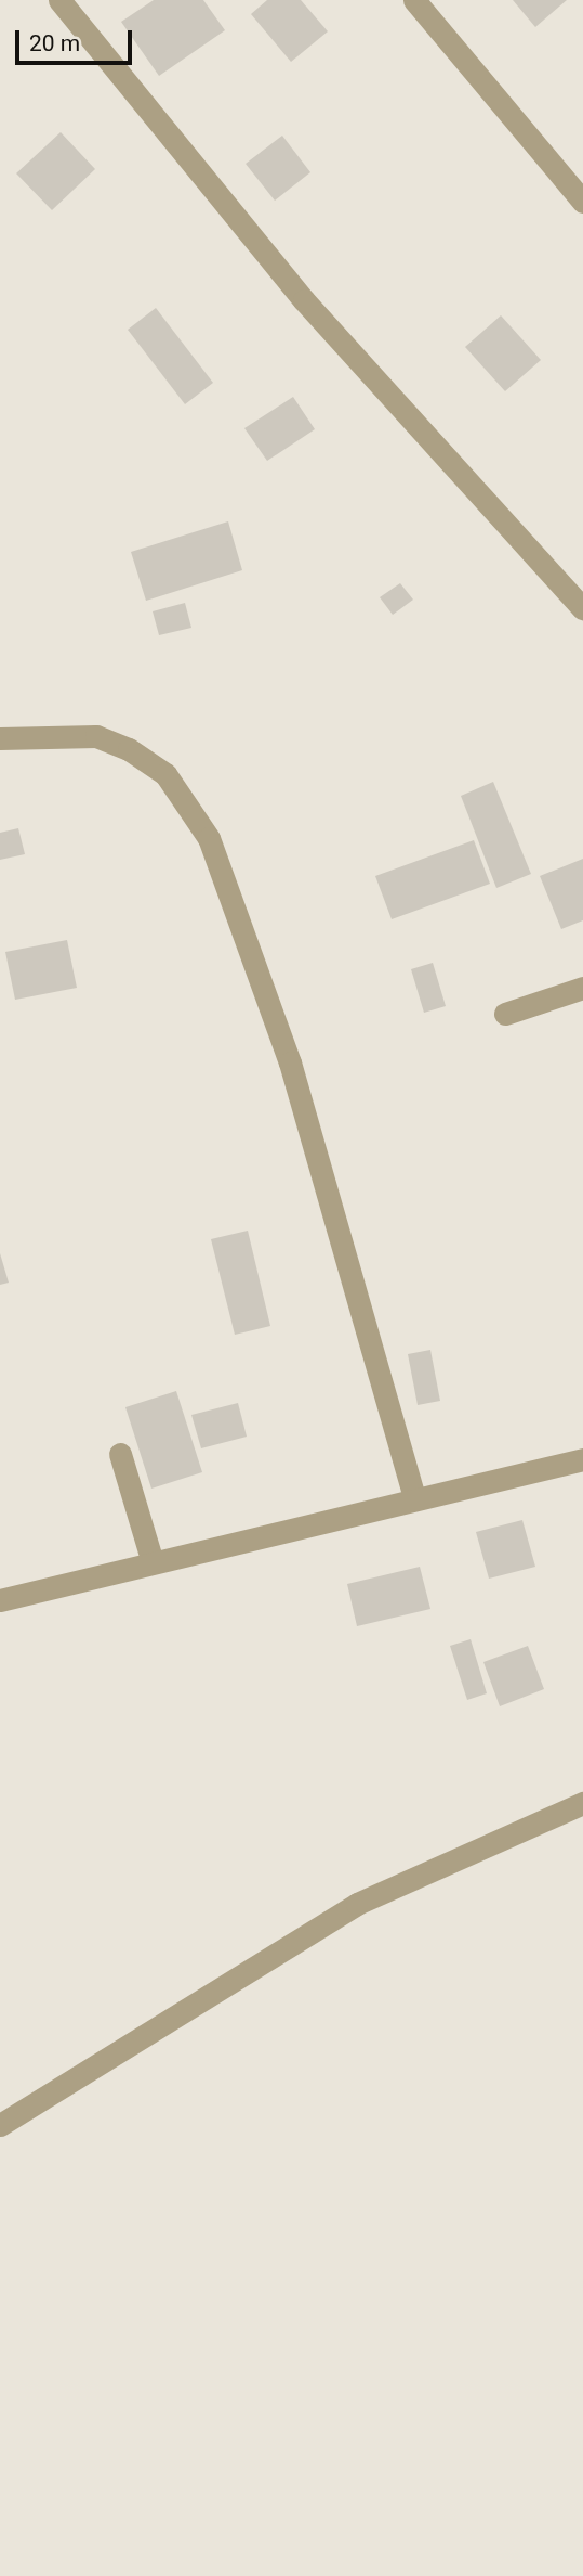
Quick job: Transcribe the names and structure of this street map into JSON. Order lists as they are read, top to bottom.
{
  "scale_bar": "20 m"
}
